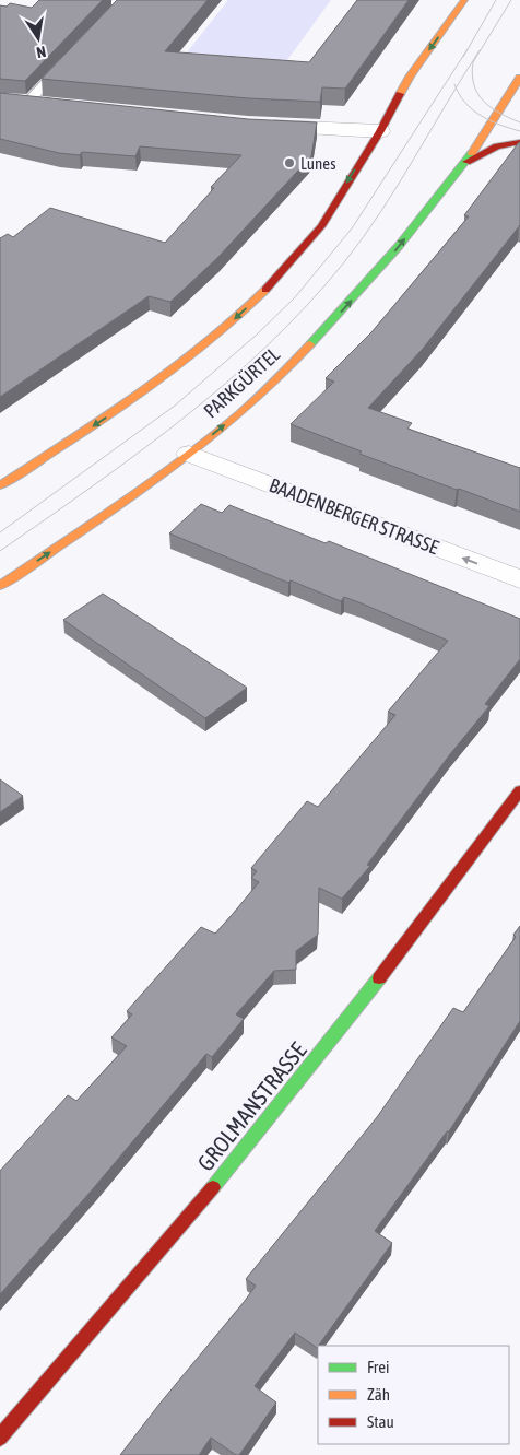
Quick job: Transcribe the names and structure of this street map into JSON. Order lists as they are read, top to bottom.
{
  "streets": {
    "main road": ["PARKGÜRTEL", "GROLMANSTRASSE"],
    "street": ["BAADENBERGER STRASSE"]
  },
  "crossings": [
    ["PARKGÜRTEL", "BAADENBERGER STRASSE"]
  ],
  "one_way": ["BAADENBERGER STRASSE"],
  "places": ["Lunes"],
  "legend": ["Frei", "Zäh", "Stau"],
  "north": "bottom"
}
